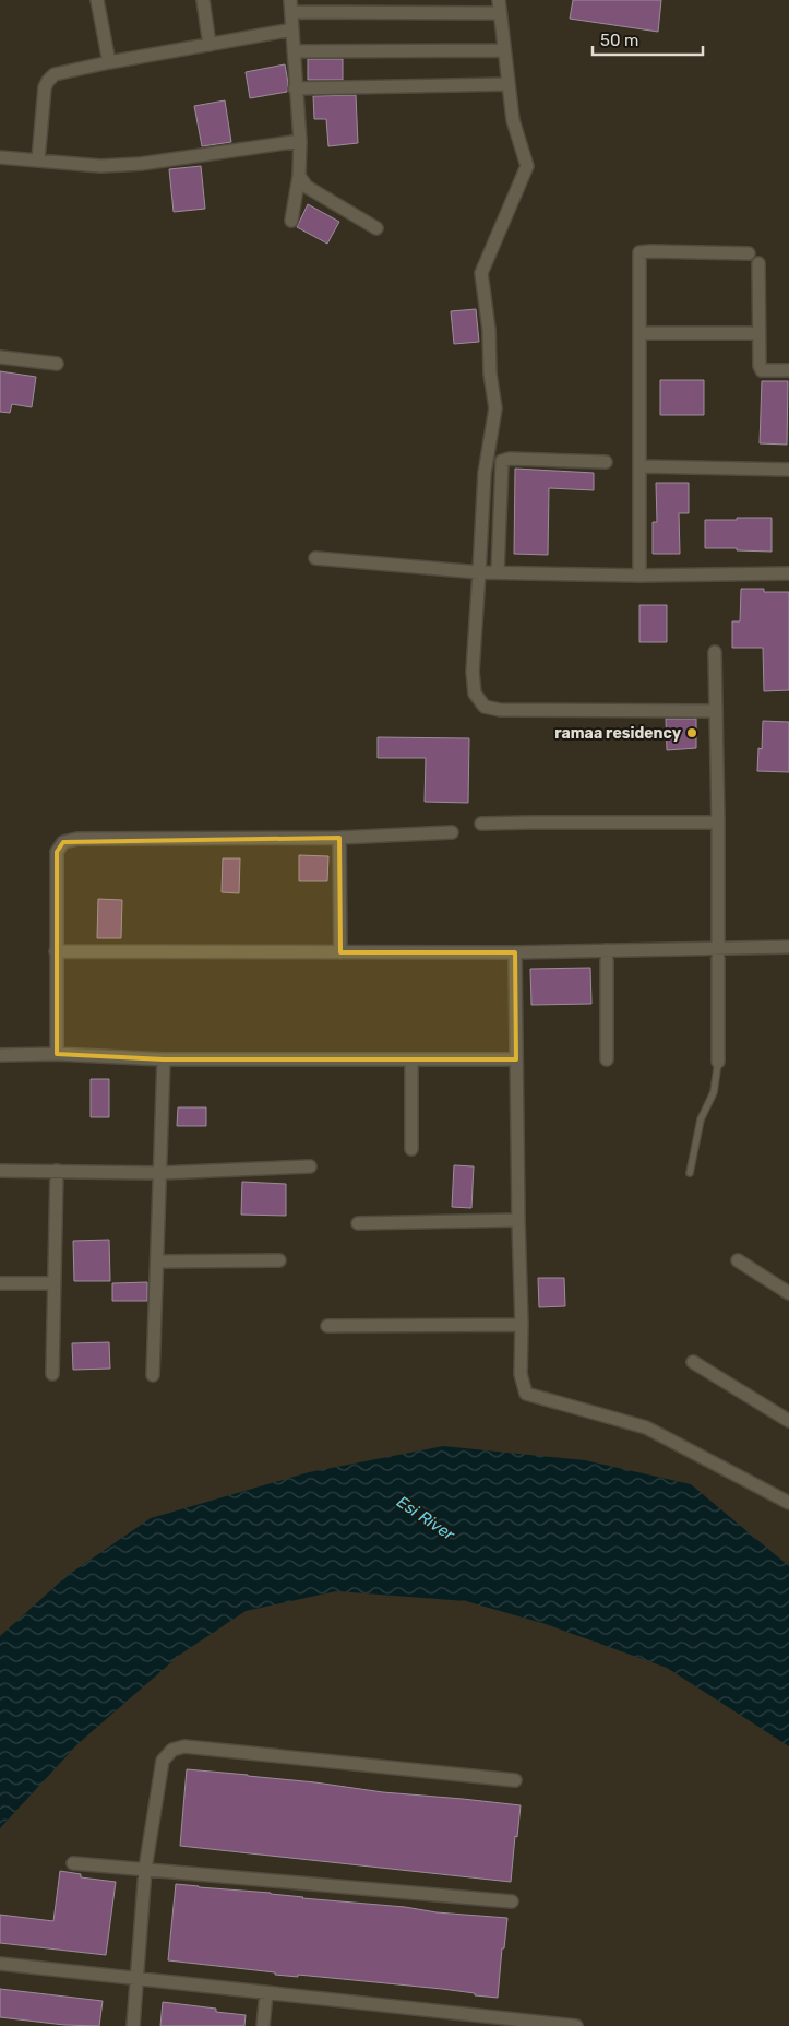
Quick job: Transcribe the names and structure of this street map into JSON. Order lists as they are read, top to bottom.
{
  "water": ["Esi River"],
  "places": ["ramaa residency"],
  "scale_bar": "50 m"
}
